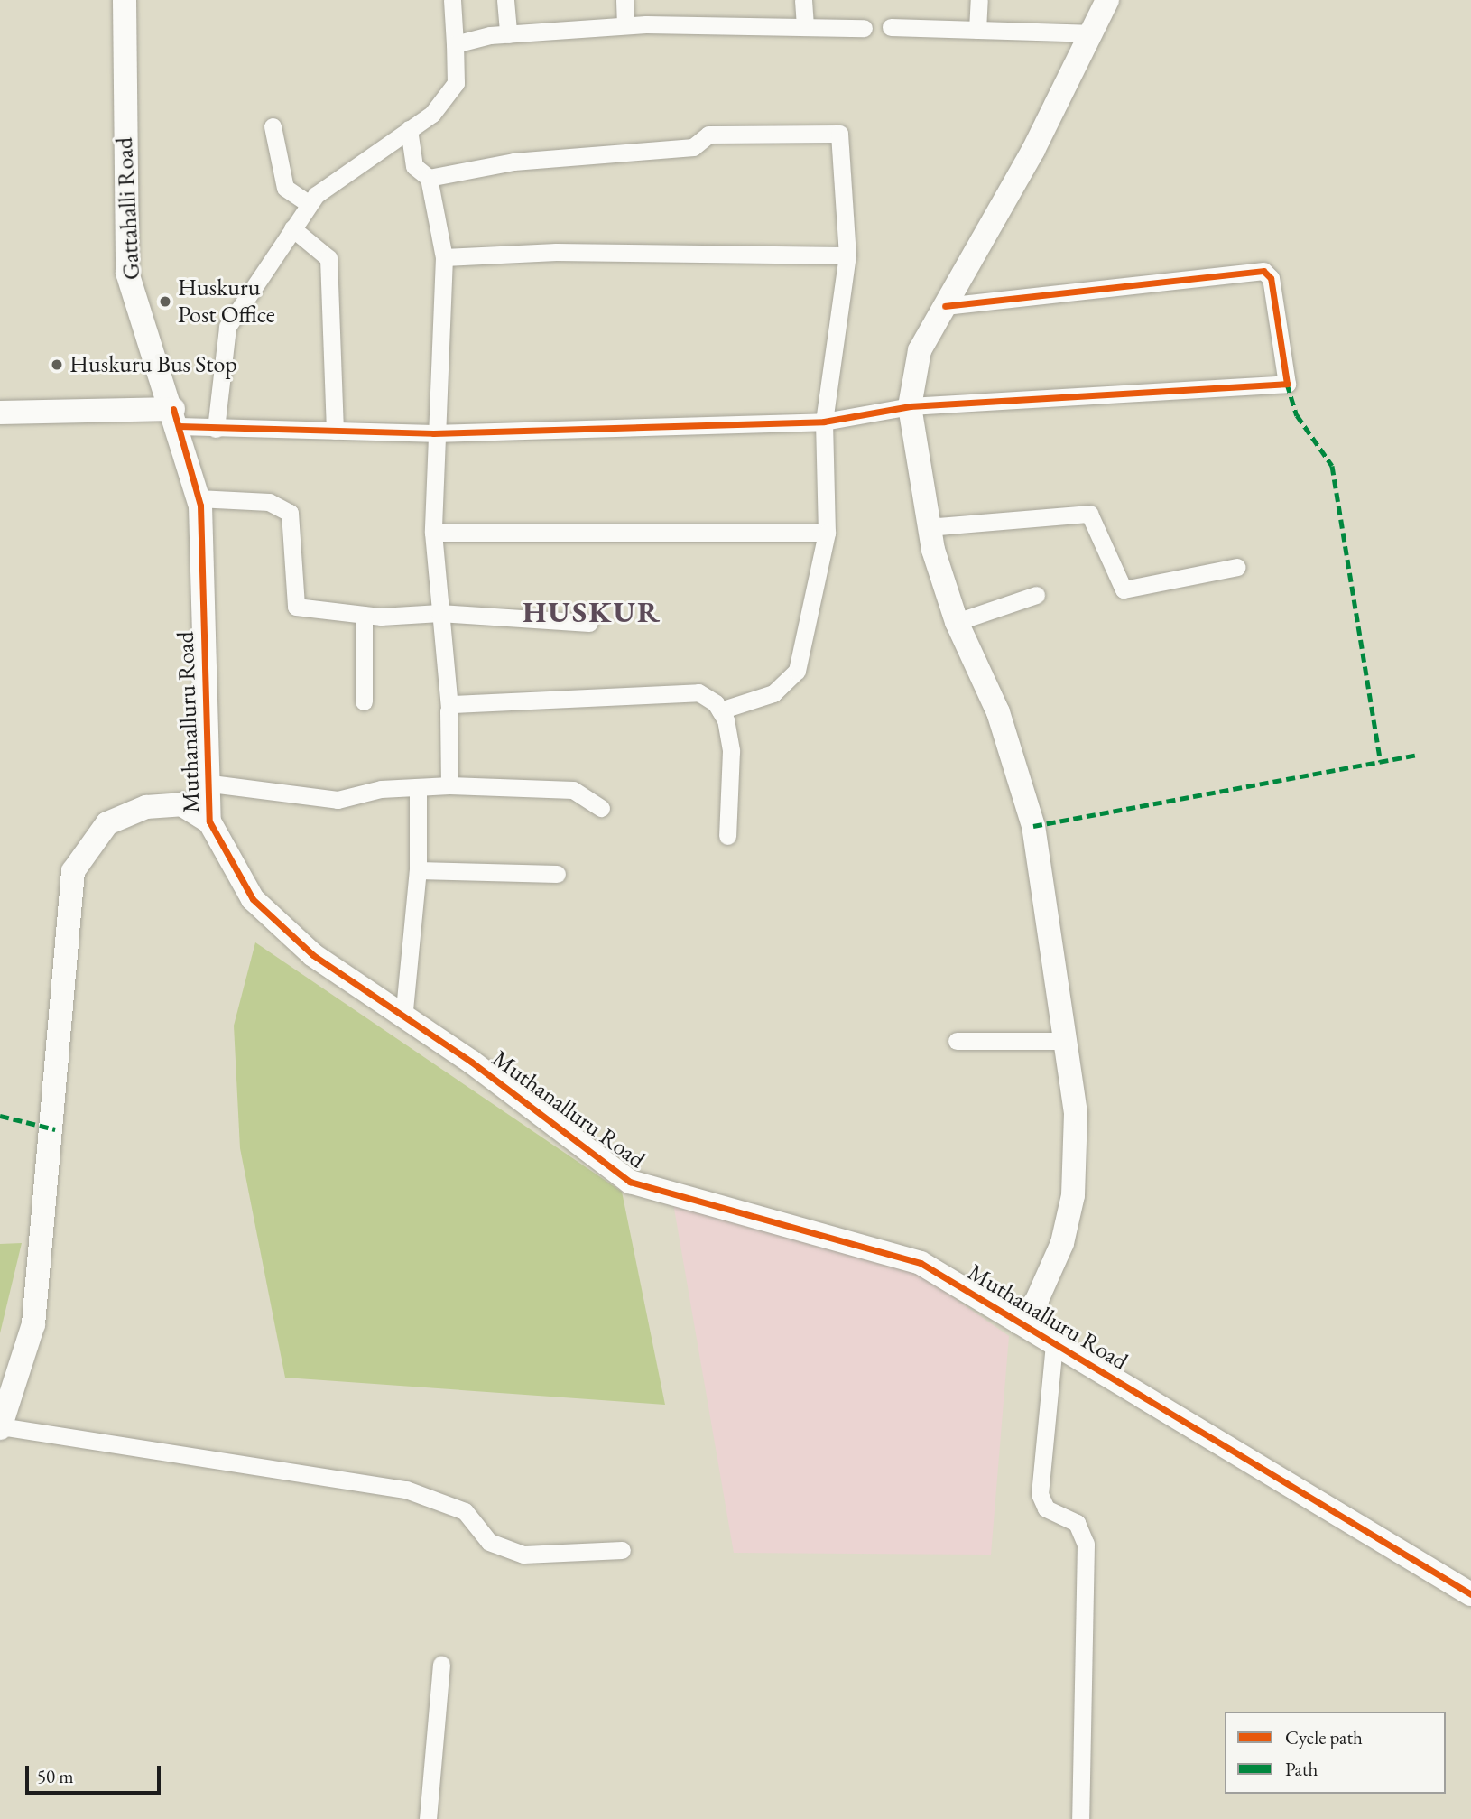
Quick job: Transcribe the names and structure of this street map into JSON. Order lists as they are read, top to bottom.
{
  "streets": {
    "street": ["Gattahalli Road", "Muthanalluru Road"]
  },
  "crossings": [
    ["Gattahalli Road", "Muthanalluru Road"]
  ],
  "districts": ["HUSKUR"],
  "places": ["Huskuru Post Office", "Huskuru Bus Stop"],
  "legend": ["Cycle path", "Path"],
  "scale_bar": "50 m"
}
